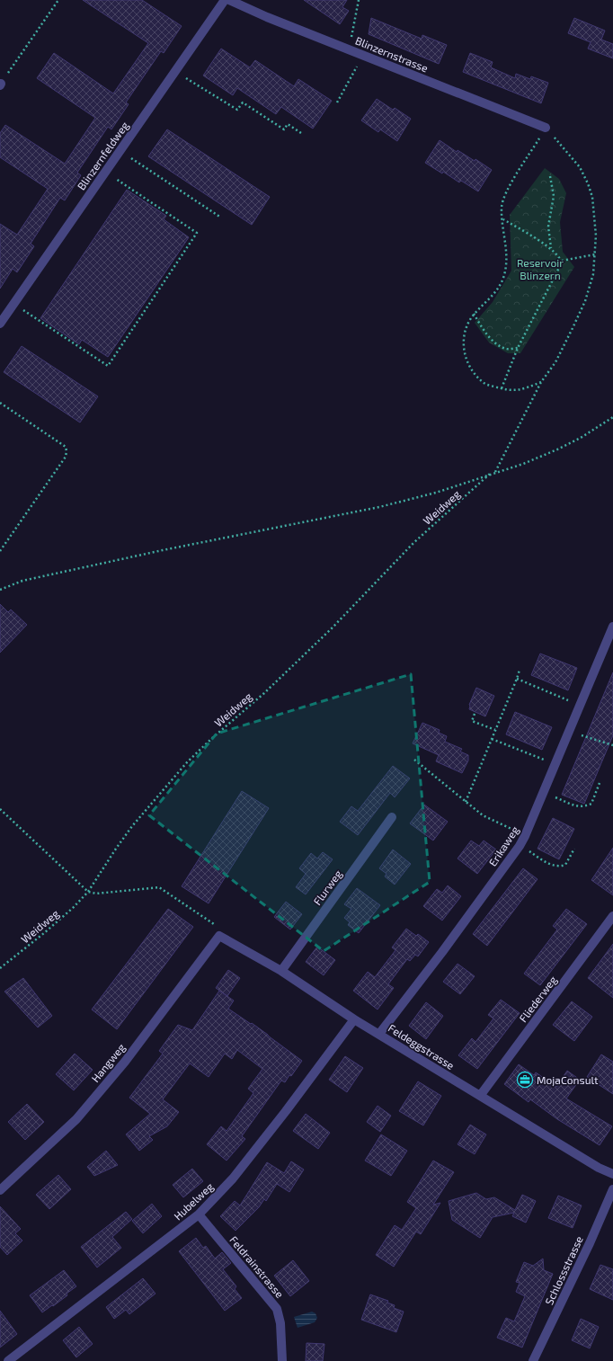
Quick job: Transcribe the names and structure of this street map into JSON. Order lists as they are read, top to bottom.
{
  "streets": {
    "street": [
      "Blinzernstrasse",
      "Blinzernfeldweg",
      "Erikaweg",
      "Flurweg",
      "Fliederweg",
      "Feldeggstrasse",
      "Hangweg",
      "Hubelweg",
      "Feldrainstrasse",
      "Schlossstrasse"
    ],
    "path": ["Weidweg"]
  },
  "crossings": [
    ["Erikaweg", "Feldeggstrasse"],
    ["Flurweg", "Feldeggstrasse"],
    ["Fliederweg", "Feldeggstrasse"],
    ["Feldeggstrasse", "Hangweg"],
    ["Feldeggstrasse", "Hubelweg"],
    ["Hubelweg", "Feldrainstrasse"]
  ],
  "parks": ["Reservoir Blinzern"],
  "places": {
    "office": ["MojaConsult"]
  }
}
